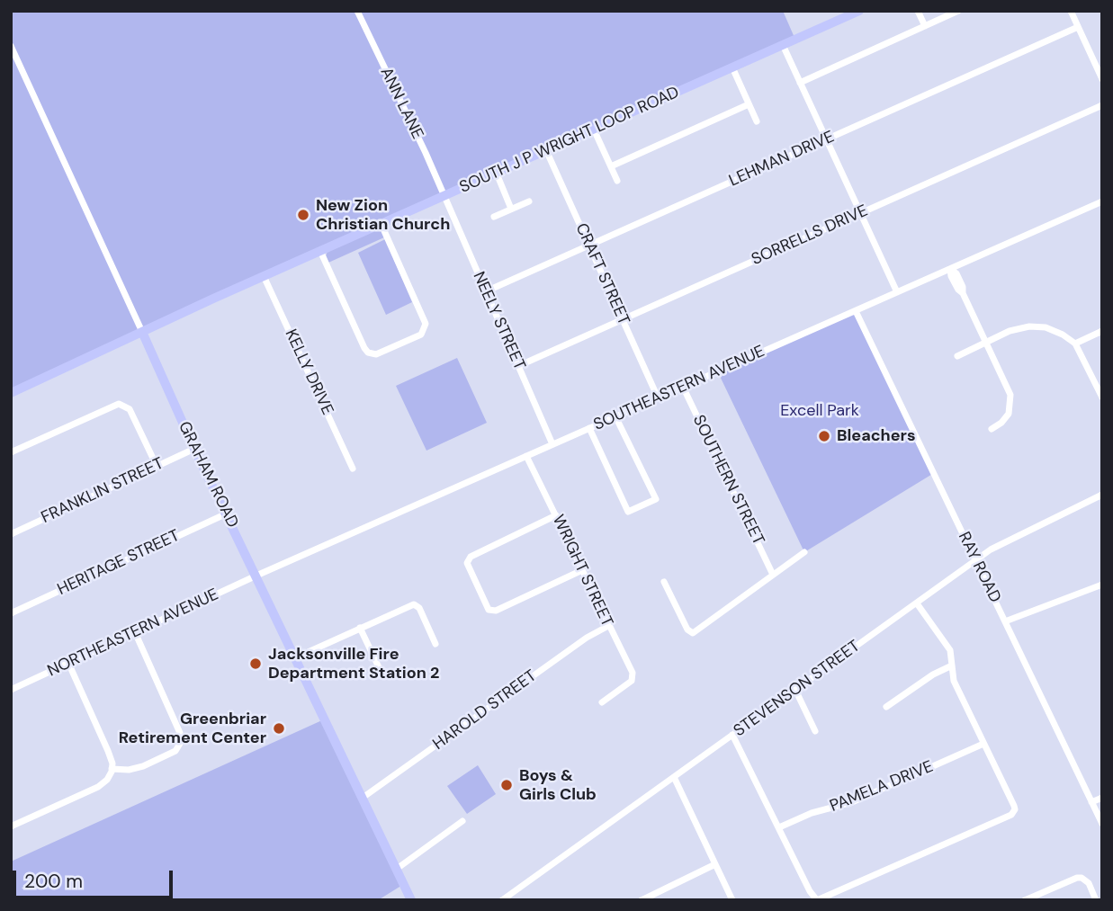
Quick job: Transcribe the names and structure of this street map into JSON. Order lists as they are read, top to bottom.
{
  "streets": {
    "main road": ["SOUTH J P WRIGHT LOOP ROAD", "GRAHAM ROAD"],
    "street": [
      "ANN LANE",
      "LEHMAN DRIVE",
      "SORRELLS DRIVE",
      "CRAFT STREET",
      "NEELY STREET",
      "KELLY DRIVE",
      "SOUTHEASTERN AVENUE",
      "SOUTHERN STREET",
      "FRANKLIN STREET",
      "HERITAGE STREET",
      "RAY ROAD",
      "WRIGHT STREET",
      "NORTHEASTERN AVENUE",
      "STEVENSON STREET",
      "HAROLD STREET",
      "PAMELA DRIVE"
    ]
  },
  "crossings": [
    ["ANN LANE", "SOUTH J P WRIGHT LOOP ROAD"],
    ["ANN LANE", "NEELY STREET"],
    ["SOUTH J P WRIGHT LOOP ROAD", "CRAFT STREET"],
    ["SOUTH J P WRIGHT LOOP ROAD", "NEELY STREET"],
    ["SOUTH J P WRIGHT LOOP ROAD", "KELLY DRIVE"],
    ["SOUTH J P WRIGHT LOOP ROAD", "GRAHAM ROAD"],
    ["LEHMAN DRIVE", "CRAFT STREET"],
    ["LEHMAN DRIVE", "NEELY STREET"],
    ["SORRELLS DRIVE", "CRAFT STREET"],
    ["SORRELLS DRIVE", "NEELY STREET"],
    ["CRAFT STREET", "SOUTHEASTERN AVENUE"],
    ["NEELY STREET", "SOUTHEASTERN AVENUE"],
    ["SOUTHEASTERN AVENUE", "GRAHAM ROAD"],
    ["SOUTHEASTERN AVENUE", "SOUTHERN STREET"],
    ["SOUTHEASTERN AVENUE", "RAY ROAD"],
    ["SOUTHEASTERN AVENUE", "WRIGHT STREET"],
    ["SOUTHEASTERN AVENUE", "NORTHEASTERN AVENUE"],
    ["GRAHAM ROAD", "FRANKLIN STREET"],
    ["GRAHAM ROAD", "HERITAGE STREET"],
    ["GRAHAM ROAD", "NORTHEASTERN AVENUE"],
    ["GRAHAM ROAD", "HAROLD STREET"],
    ["RAY ROAD", "STEVENSON STREET"],
    ["WRIGHT STREET", "HAROLD STREET"]
  ],
  "parks": ["Excell Park"],
  "places": [
    "New Zion Christian Church",
    "Bleachers",
    "Jacksonville Fire Department Station 2",
    "Greenbriar Retirement Center",
    "Boys & Girls Club"
  ],
  "scale_bar": "200 m"
}
